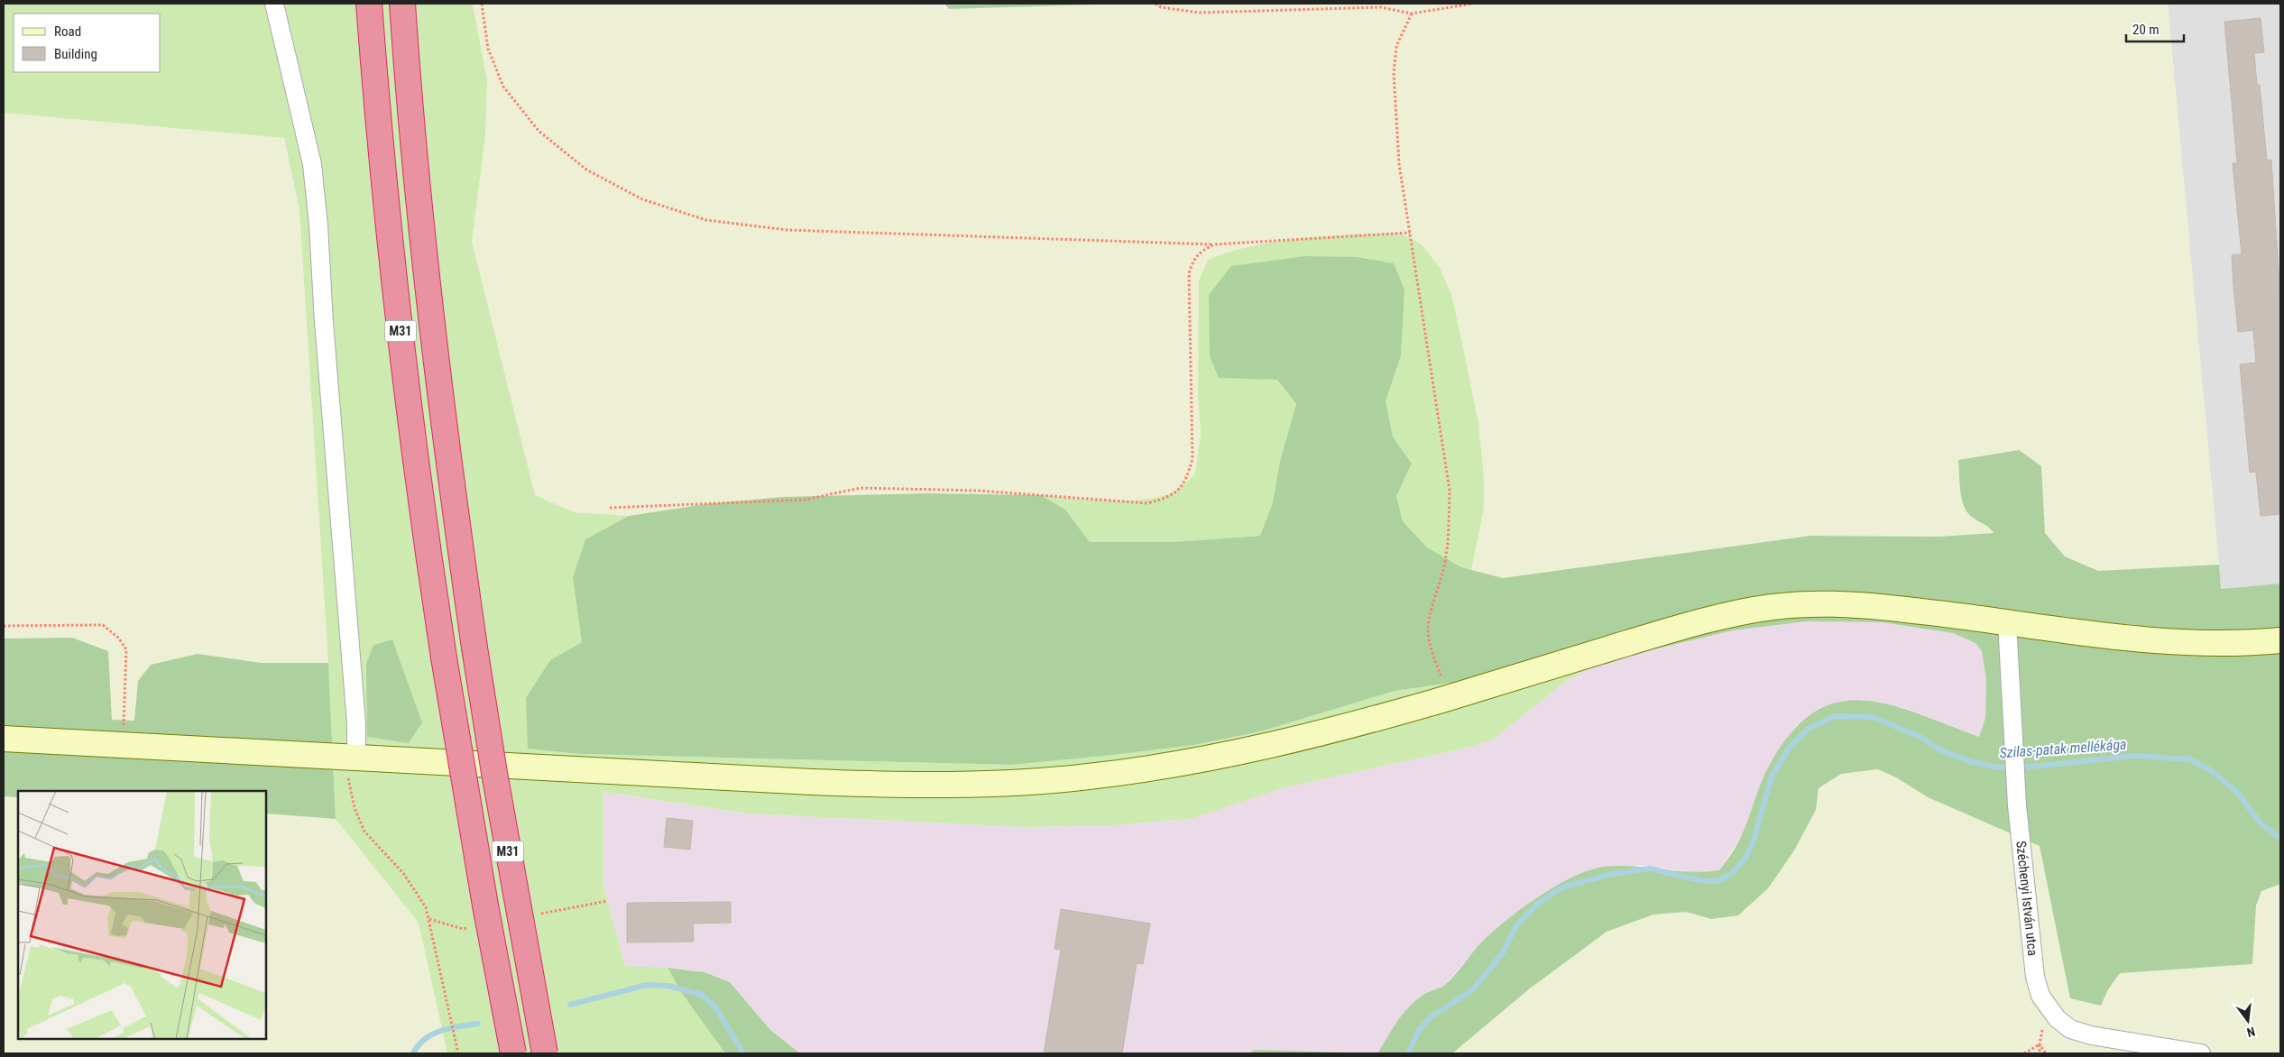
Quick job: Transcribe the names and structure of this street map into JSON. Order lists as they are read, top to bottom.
{
  "streets": {
    "highway": ["M31"],
    "street": ["Széchenyi István utca"]
  },
  "water": ["Szilas-patak mellékága"],
  "legend": ["Road", "Building"],
  "scale_bar": "20 m",
  "north": "bottom"
}
